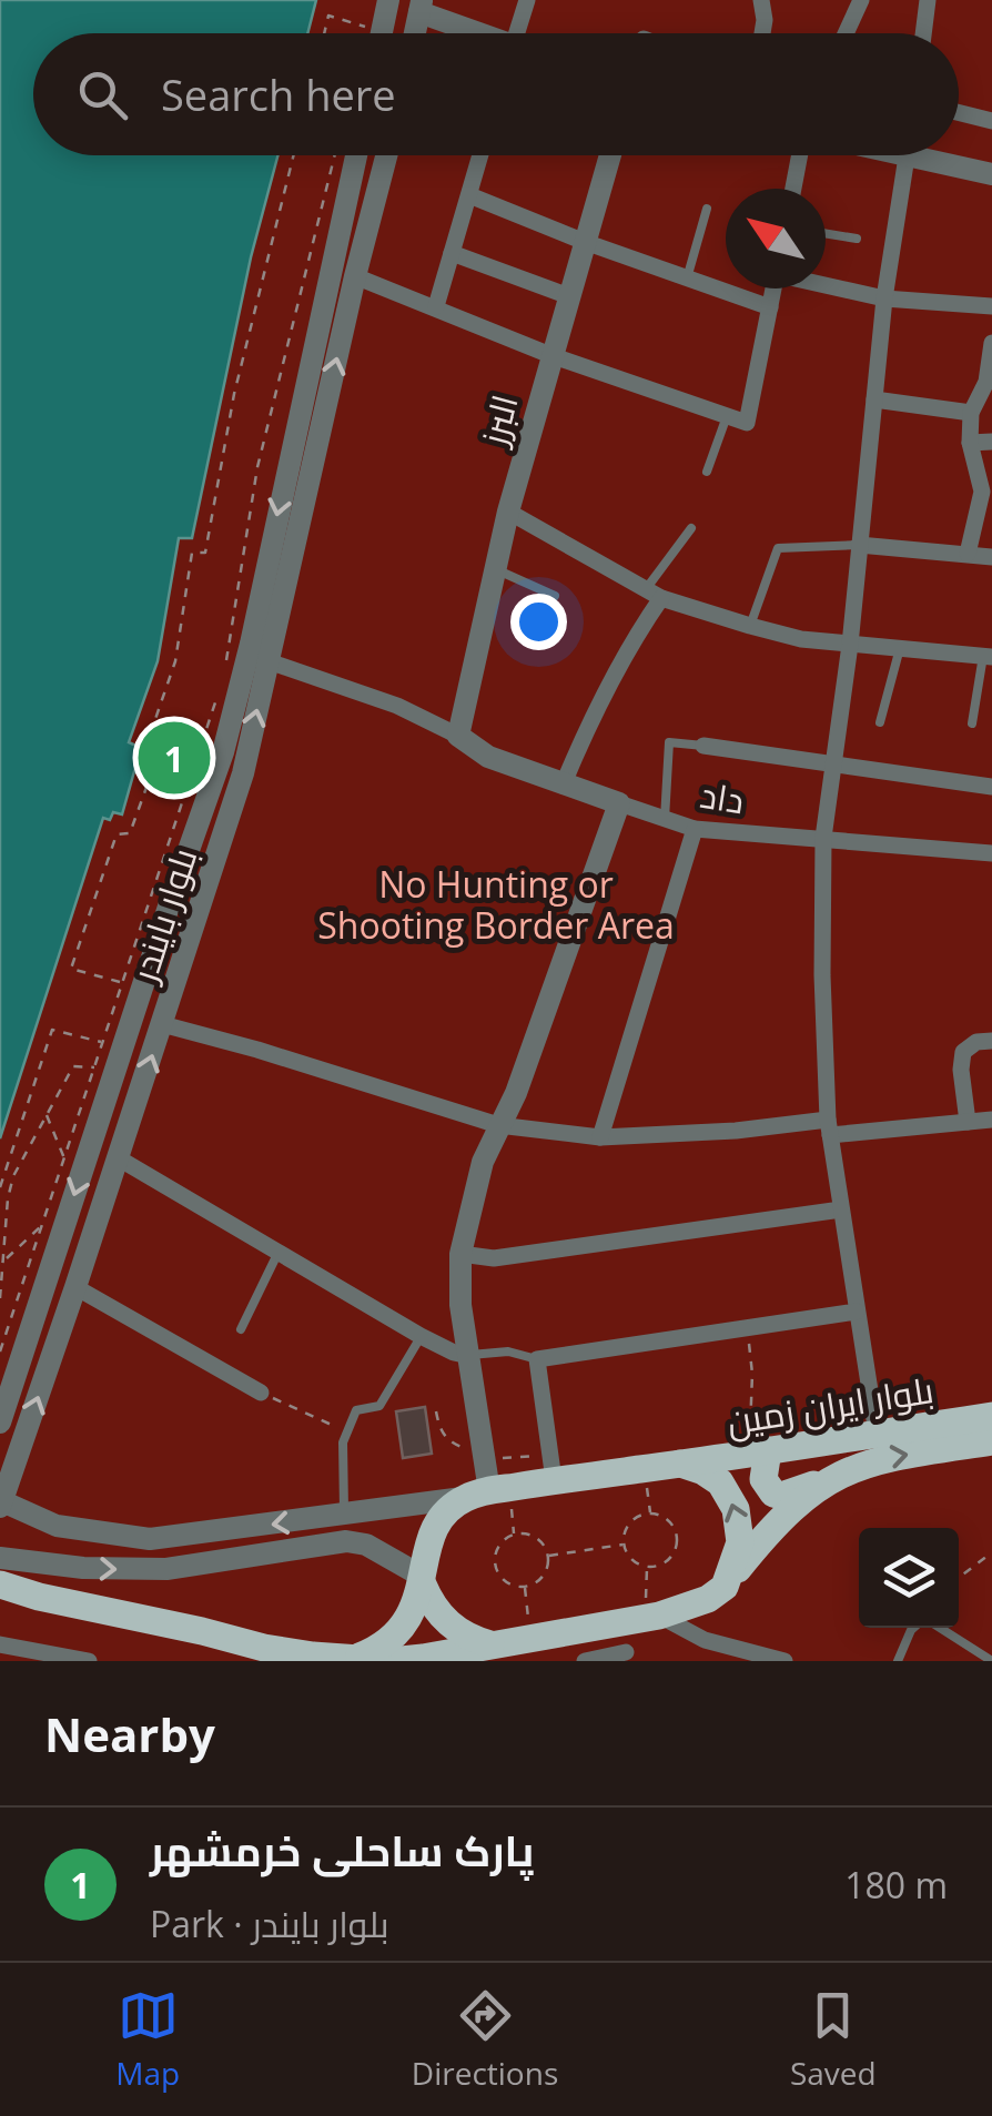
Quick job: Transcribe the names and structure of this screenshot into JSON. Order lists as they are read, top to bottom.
{
  "streets": {
    "main road": ["بلوار ایران زمین"],
    "street": ["البرز", "داد", "بلوار بایندر"]
  },
  "crossings": [
    ["البرز", "داد"],
    ["داد", "بلوار بایندر"]
  ],
  "parks": ["No Hunting or Shooting Border Area"],
  "north": "top left",
  "page": {
    "search": "Search here",
    "pins": "1",
    "heading": "Nearby",
    "list": [
      {
        "mark": "1",
        "name": "پارک ساحلی خرمشهر",
        "note": "Park · بلوار بایندر",
        "value": "180 m"
      }
    ],
    "nav": ["Map", "Directions", "Saved"]
  }
}
